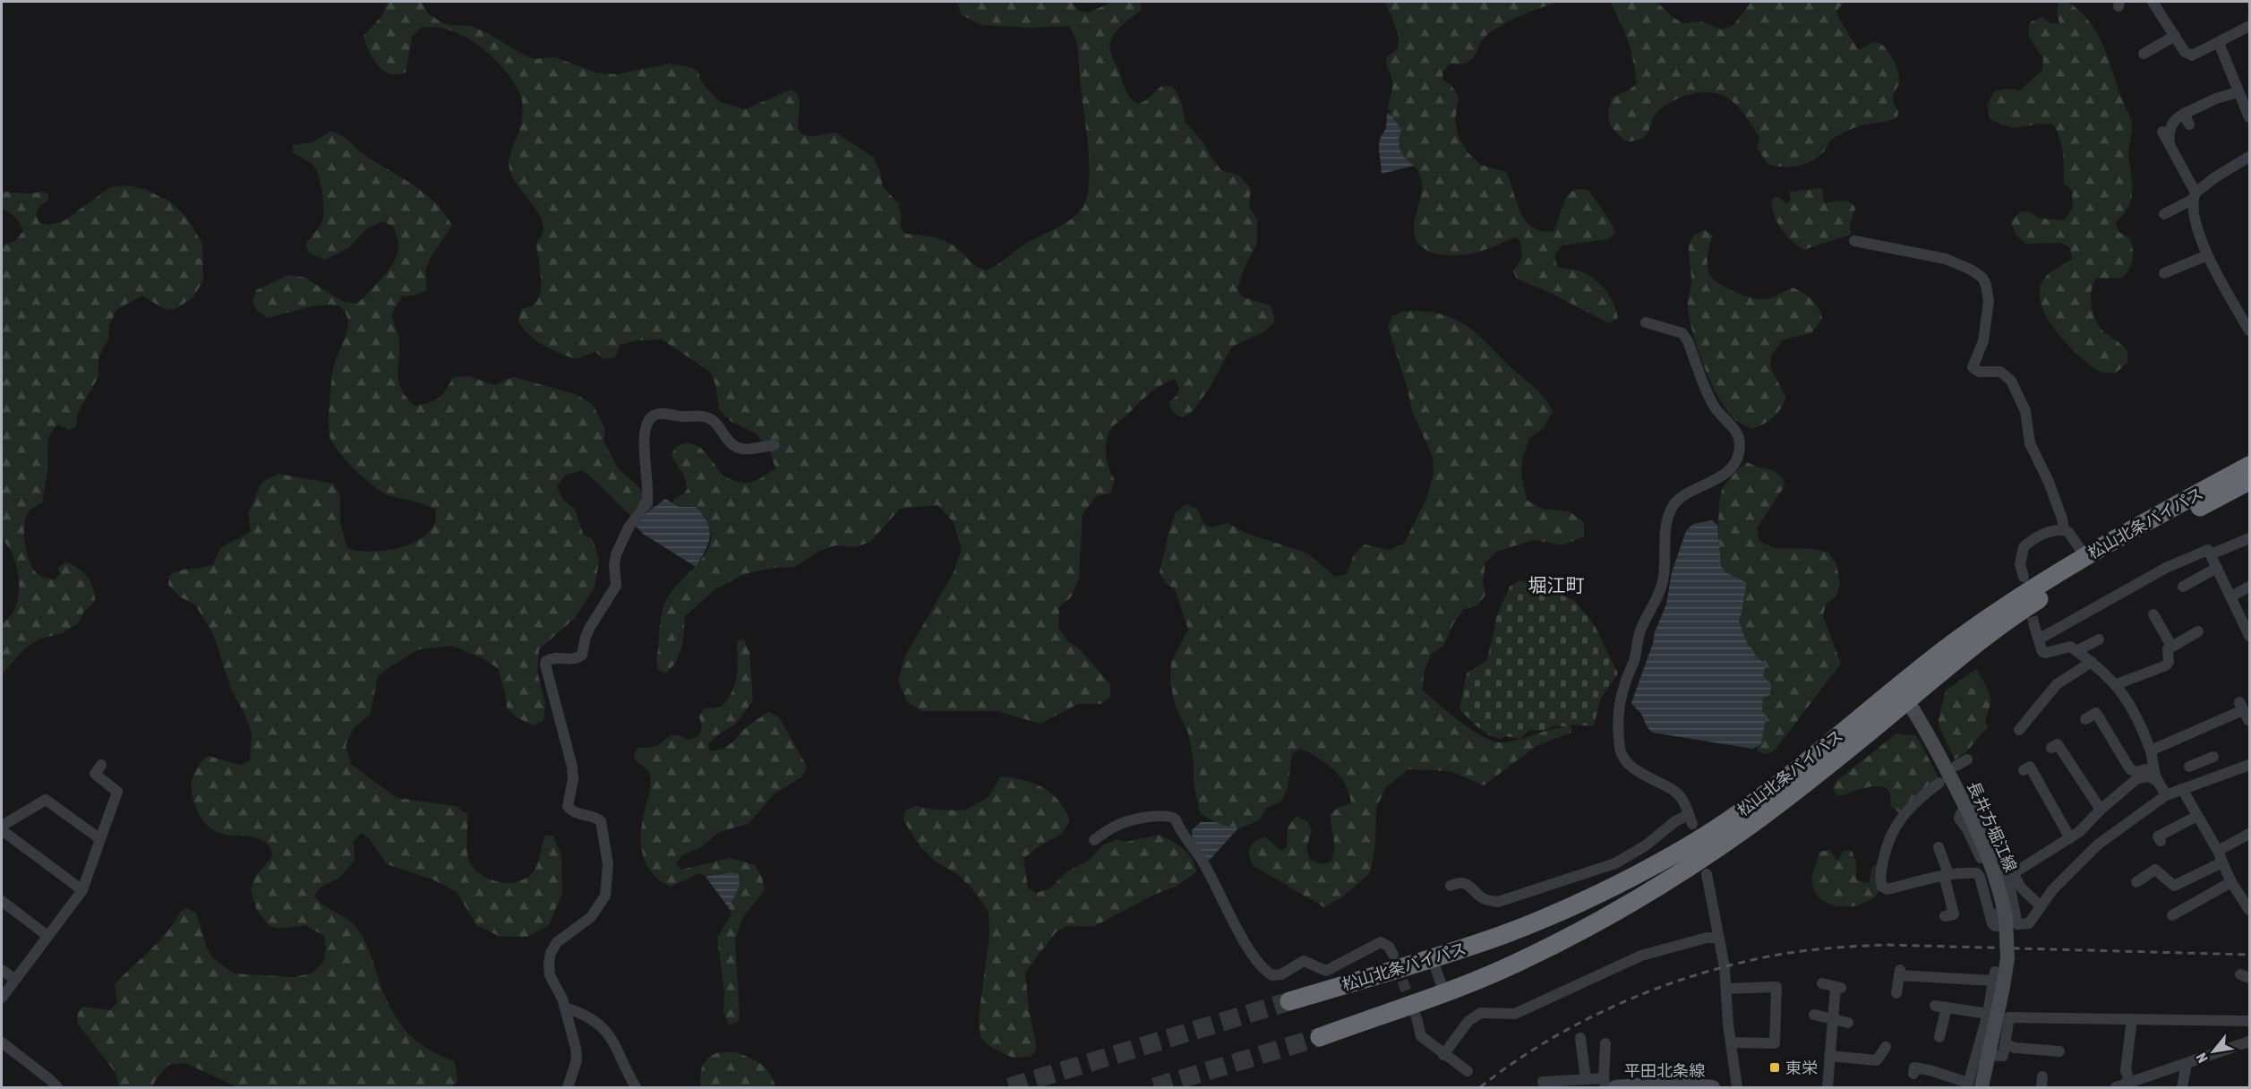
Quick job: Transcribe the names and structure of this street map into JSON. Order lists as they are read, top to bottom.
{
  "streets": {
    "highway": ["松山北条バイパス"],
    "main road": ["長井方堀江線", "平田北条線"]
  },
  "crossings": [
    ["松山北条バイパス", "長井方堀江線"]
  ],
  "districts": ["堀江町"],
  "places": {
    "transit": ["東栄"]
  },
  "north": "bottom left"
}
